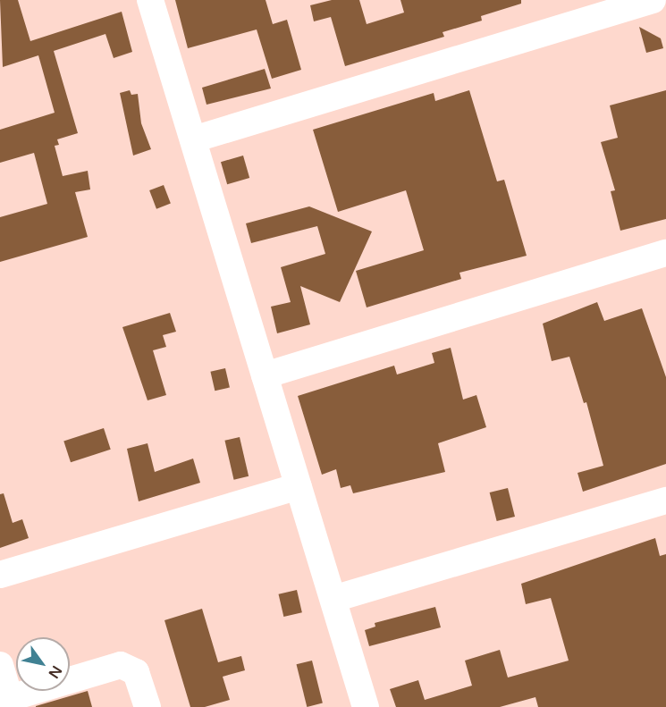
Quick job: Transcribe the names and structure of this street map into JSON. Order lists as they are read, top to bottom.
{
  "north": "bottom right"
}
